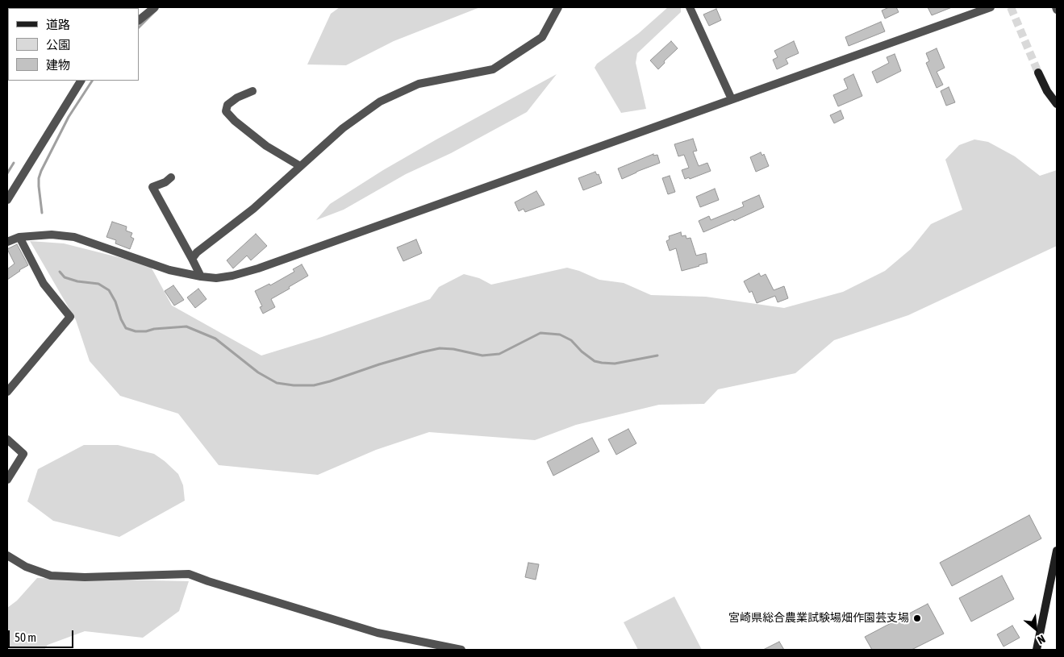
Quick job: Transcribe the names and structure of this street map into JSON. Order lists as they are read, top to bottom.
{
  "places": ["宮崎県総合農業試験場畑作園芸支場"],
  "legend": ["道路", "公園", "建物"],
  "scale_bar": "50 m",
  "north": "bottom right"
}
